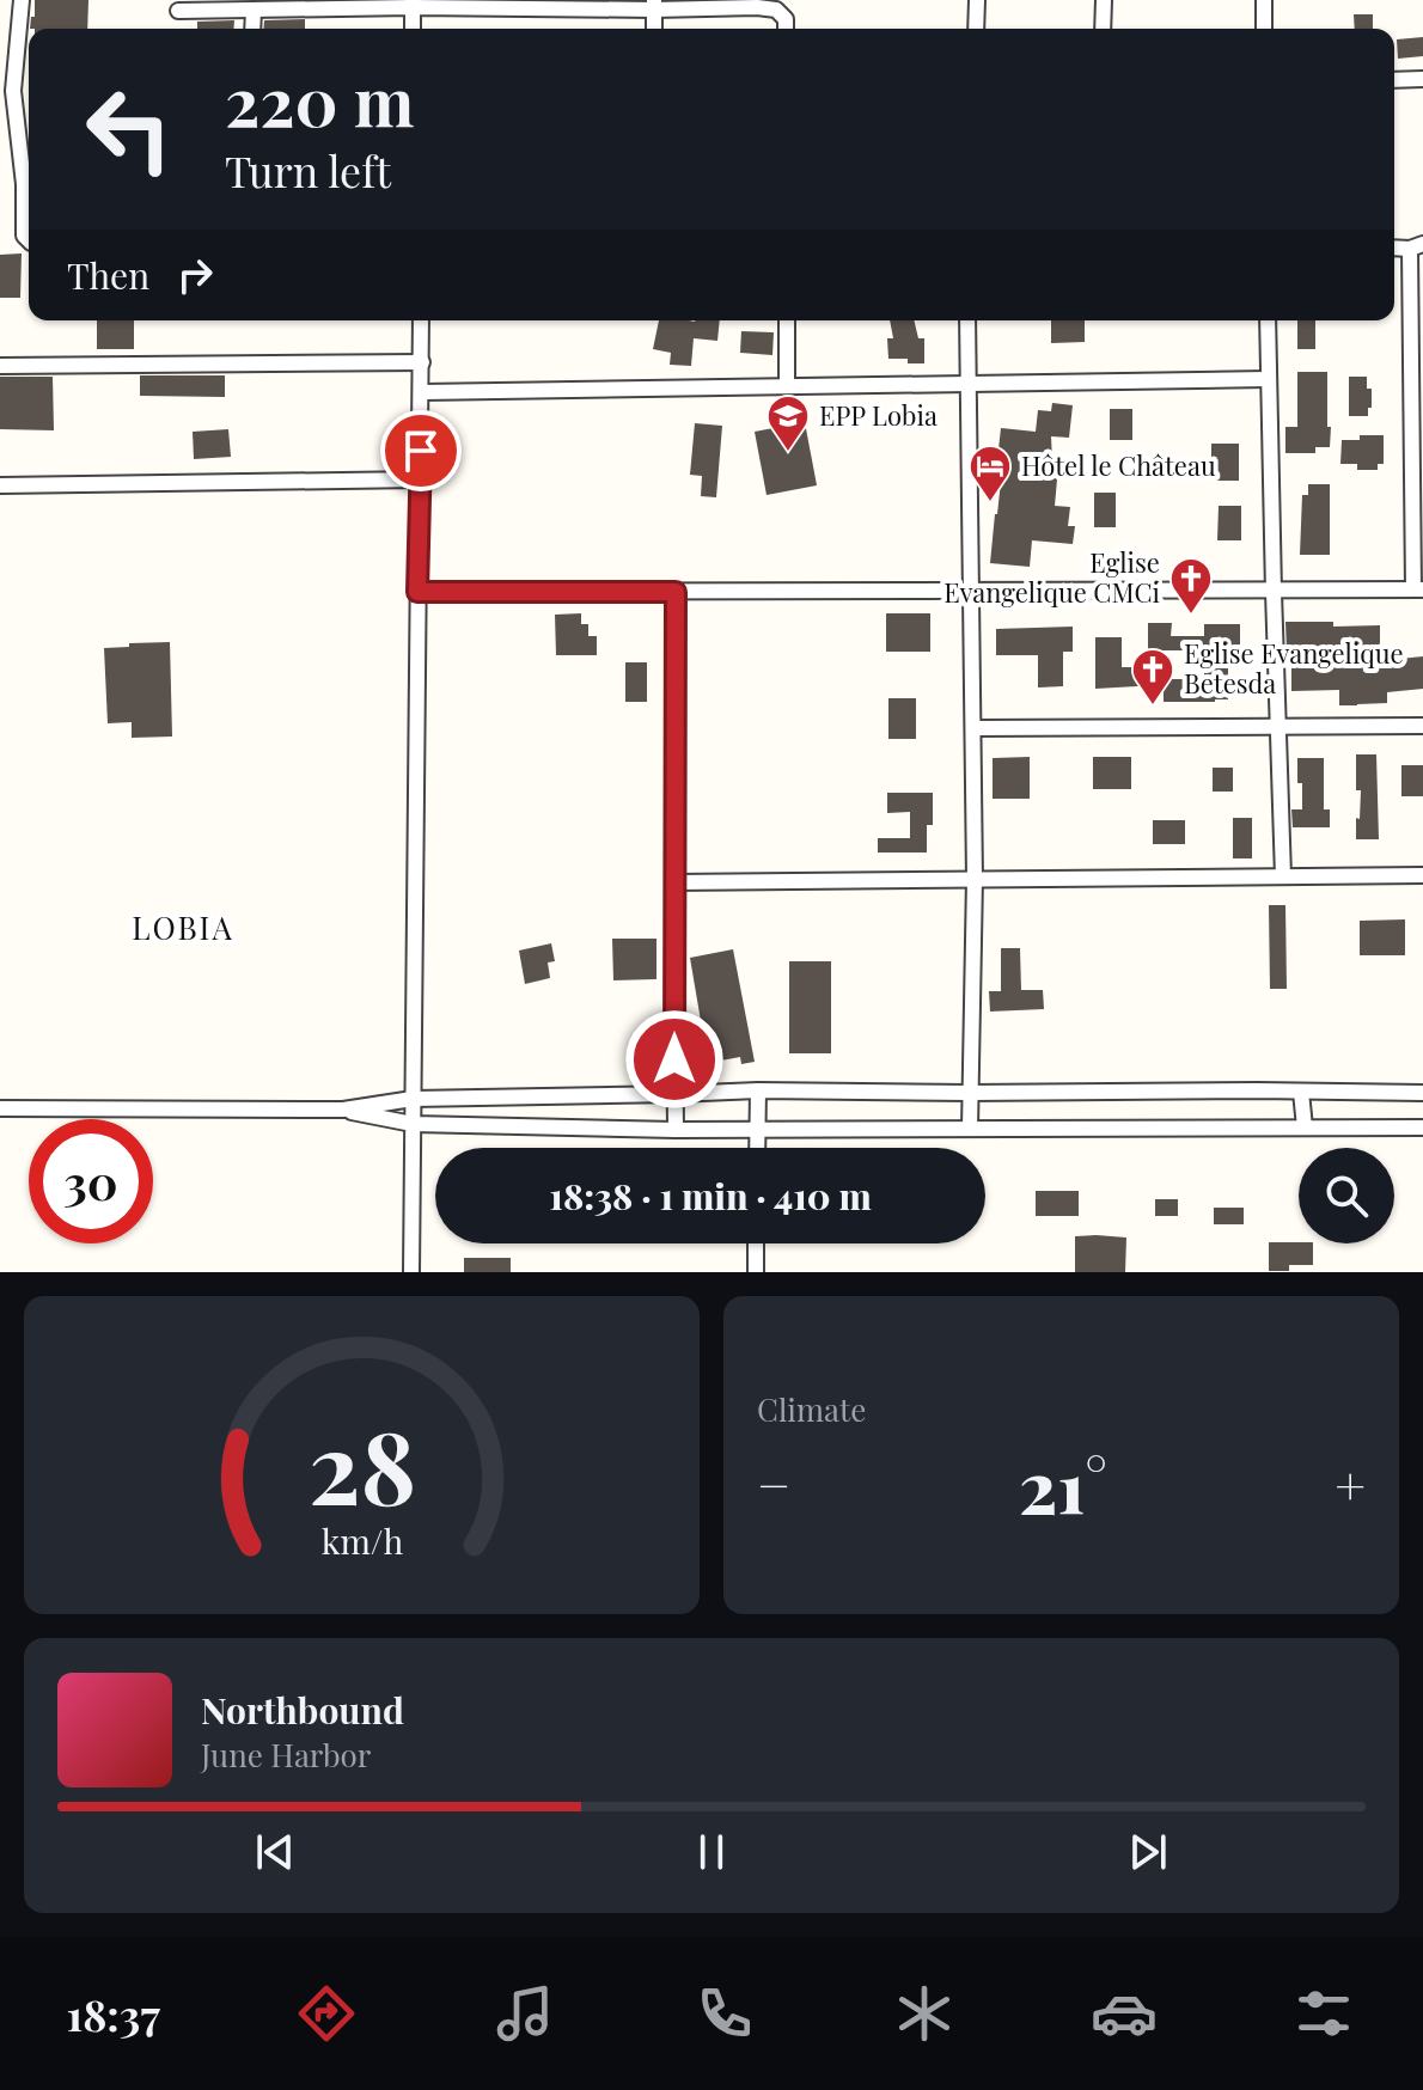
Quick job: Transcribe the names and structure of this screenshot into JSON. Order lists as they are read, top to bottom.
{
  "districts": ["LOBIA"],
  "places": {
    "school or university": ["EPP Lobia"],
    "hotel": ["Hôtel le Château"],
    "church": ["Eglise Evangelique CMCi", "Eglise Evangelique Betesda"]
  },
  "page": {
    "turn": ["220 m", "Turn left"],
    "then": "Then",
    "limit": "30",
    "trip": "18:38 · 1 min · 410 m",
    "tile": "Climate",
    "heat": ["−", "21°", "+"],
    "song": ["Northbound", "June Harbor"],
    "tabs": "18:37",
    "gauge": ["28", "km/h"]
  }
}
